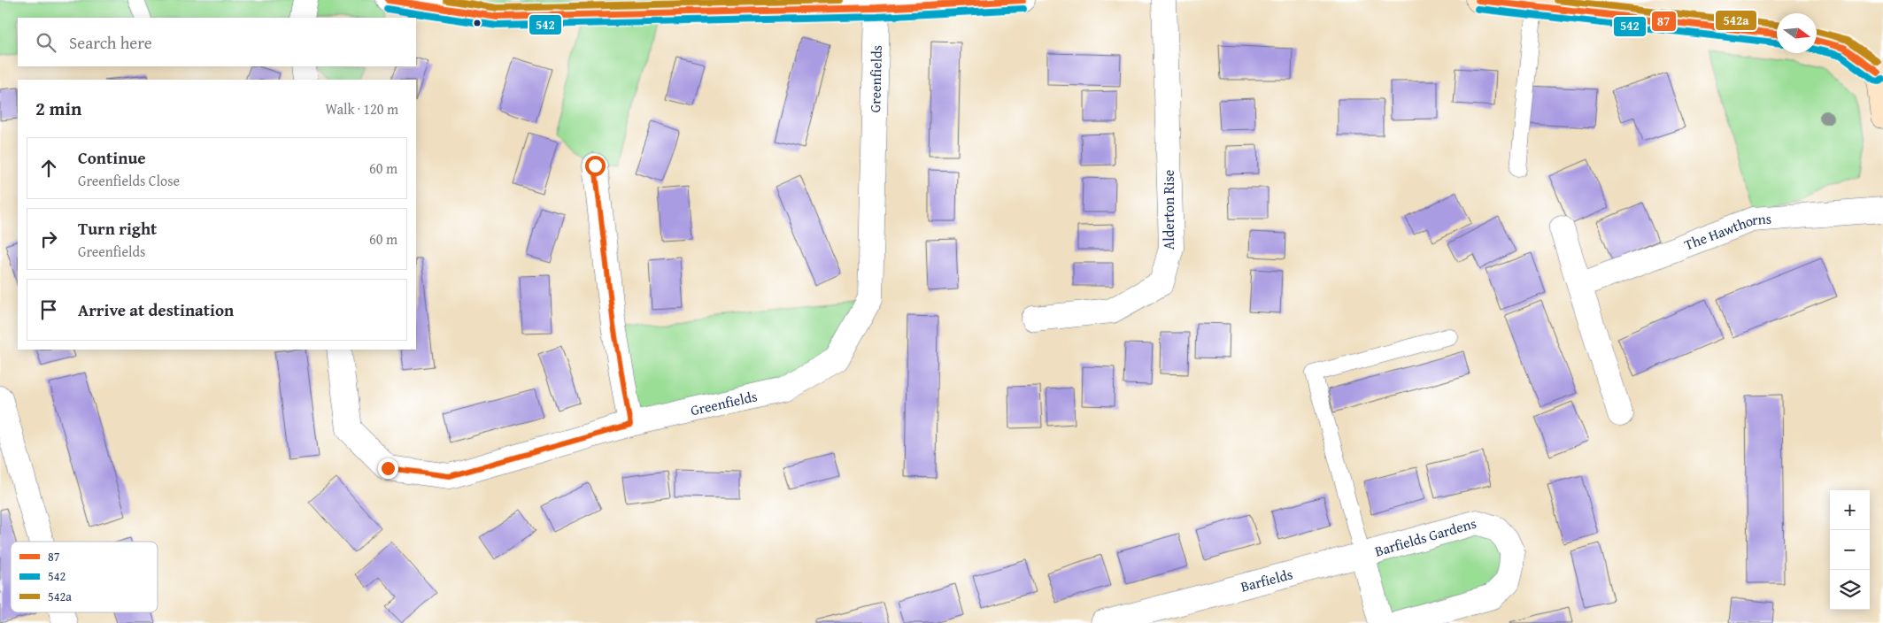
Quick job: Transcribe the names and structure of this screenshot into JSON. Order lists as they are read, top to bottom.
{
  "streets": {
    "street": [
      "Greenfields",
      "Alderton Rise",
      "The Hawthorns",
      "Barfields Gardens",
      "Barfields"
    ]
  },
  "crossings": [
    ["Barfields Gardens", "Barfields"]
  ],
  "lines": ["transit line 87", "transit line 542a", "transit line 542"],
  "legend": ["87", "542", "542a"],
  "north": "right",
  "page": {
    "search": "Search here",
    "heading": ["2 min", "Walk · 120 m"],
    "list": [
      ["Continue", "Greenfields Close", "60 m"],
      ["Turn right", "Greenfields", "60 m"],
      "Arrive at destination"
    ],
    "map_buttons": ["+", "−"]
  }
}
